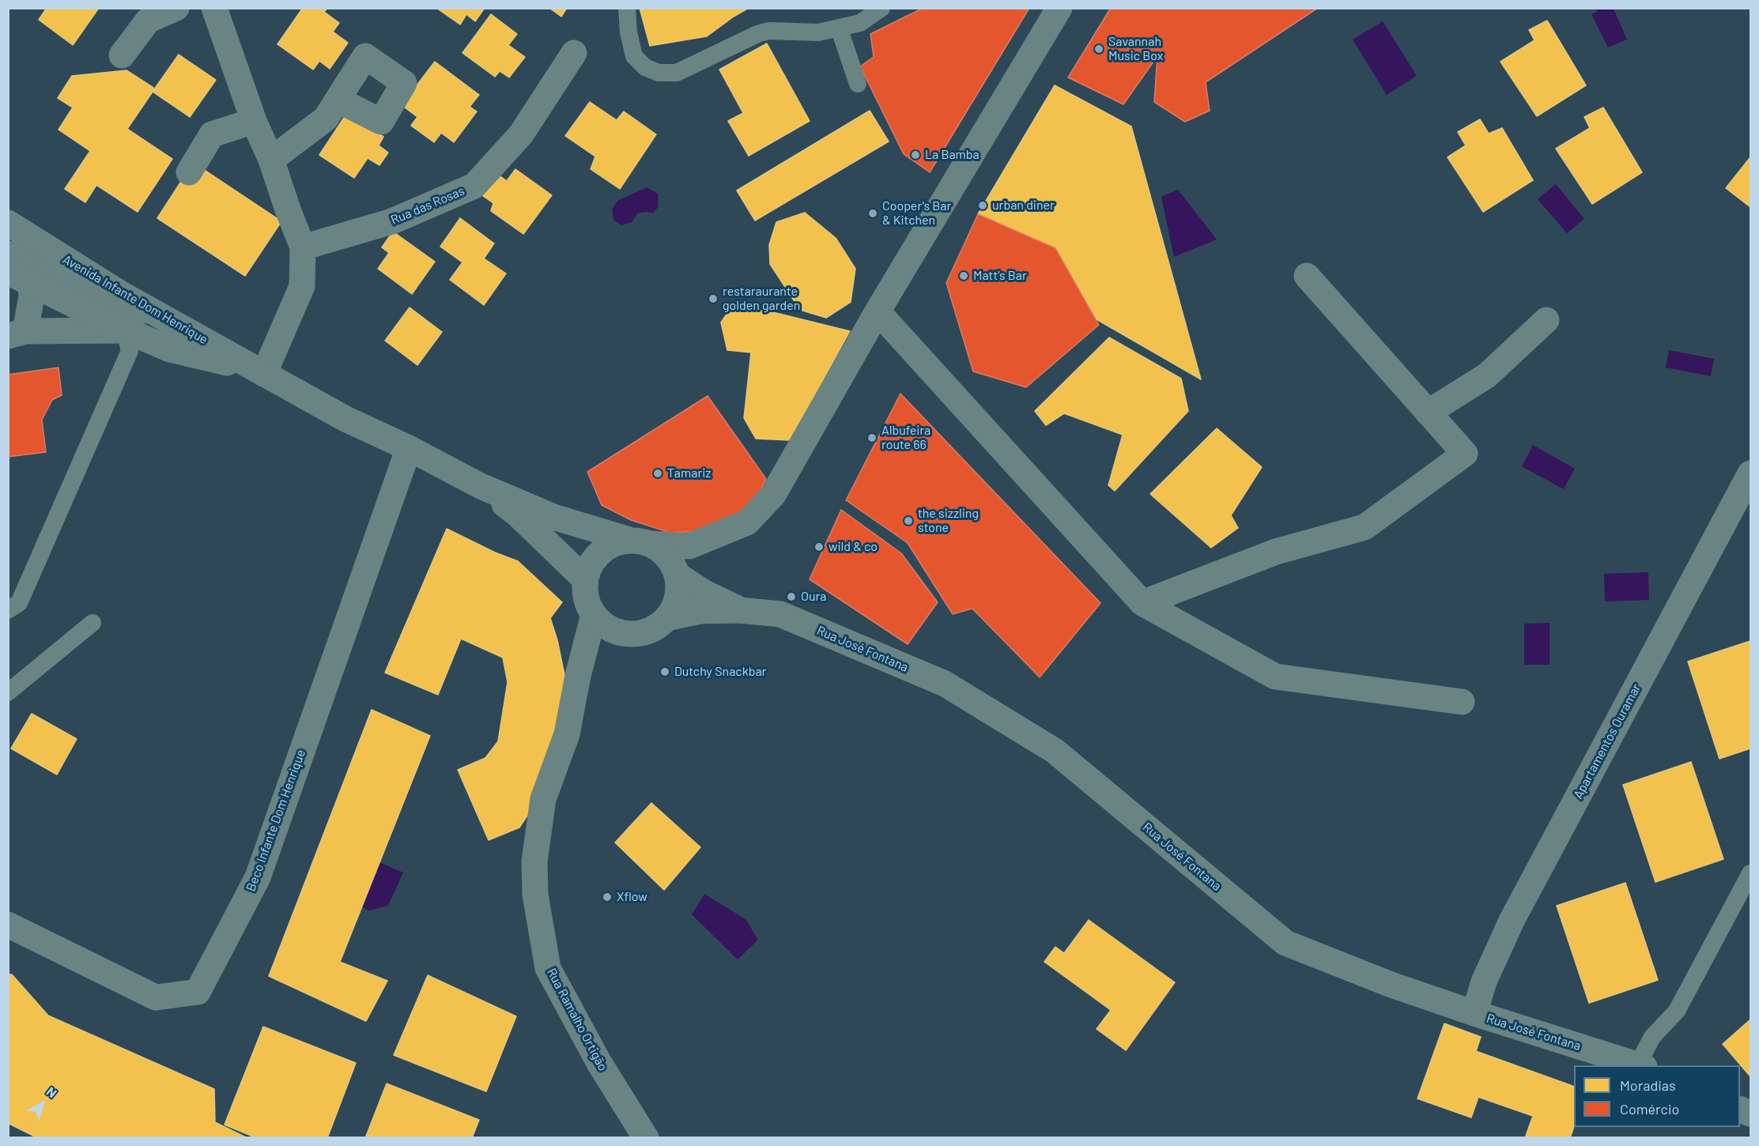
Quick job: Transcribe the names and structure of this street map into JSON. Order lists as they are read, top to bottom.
{
  "streets": {
    "street": [
      "Rua das Rosas",
      "Avenida Infante Dom Henrique",
      "Rua José Fontana",
      "Apartamentos Ouramar",
      "Beco Infante Dom Henrique",
      "Rua Ramalho Ortigão"
    ]
  },
  "crossings": [
    ["Avenida Infante Dom Henrique", "Rua José Fontana"],
    ["Avenida Infante Dom Henrique", "Beco Infante Dom Henrique"],
    ["Avenida Infante Dom Henrique", "Rua Ramalho Ortigão"],
    ["Rua José Fontana", "Apartamentos Ouramar"],
    ["Rua José Fontana", "Rua Ramalho Ortigão"]
  ],
  "places": [
    "Savannah Music Box",
    "La Bamba",
    "urban diner",
    "Cooper's Bar & Kitchen",
    "Matt's Bar",
    "restaraurante golden garden",
    "Albufeira route 66",
    "Tamariz",
    "the sizzling stone",
    "wild & co",
    "Oura",
    "Dutchy Snackbar",
    "Xflow"
  ],
  "legend": ["Moradias", "Comércio"],
  "north": "top right"
}
